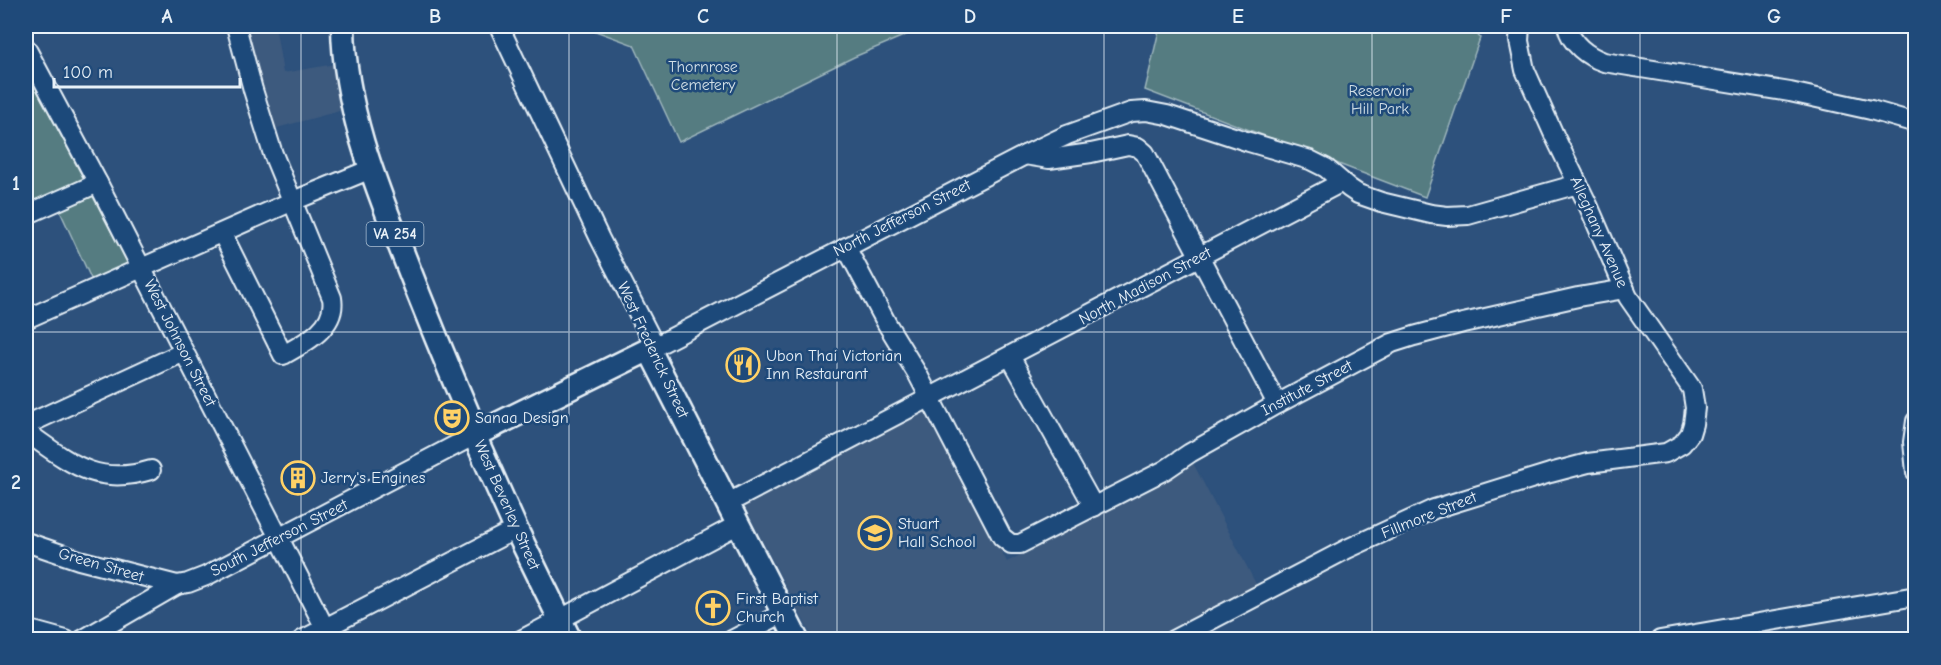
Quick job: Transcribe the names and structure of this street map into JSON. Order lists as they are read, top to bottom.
{
  "streets": {
    "main road": [
      "North Jefferson Street",
      "VA 254",
      "West Frederick Street",
      "West Beverley Street"
    ],
    "street": [
      "Alleghany Avenue",
      "North Madison Street",
      "West Johnson Street",
      "Institute Street",
      "Fillmore Street",
      "South Jefferson Street",
      "Green Street"
    ]
  },
  "crossings": [
    ["North Jefferson Street", "North Madison Street"],
    ["North Jefferson Street", "West Frederick Street"],
    ["North Jefferson Street", "West Beverley Street"],
    ["North Jefferson Street", "South Jefferson Street"],
    ["Alleghany Avenue", "Institute Street"],
    ["Alleghany Avenue", "Fillmore Street"],
    ["North Madison Street", "West Frederick Street"],
    ["North Madison Street", "Institute Street"],
    ["West Johnson Street", "South Jefferson Street"],
    ["West Beverley Street", "South Jefferson Street"],
    ["South Jefferson Street", "Green Street"]
  ],
  "parks": ["Thornrose Cemetery", "Reservoir Hill Park"],
  "places": {
    "restaurant": ["Ubon Thai Victorian Inn Restaurant"],
    "theatre": ["Sanaa Design"],
    "building": ["Jerry's Engines"],
    "school or university": ["Stuart Hall School"],
    "church": ["First Baptist Church"]
  },
  "scale_bar": "100 m",
  "grid": {
    "columns": [
      "A",
      "B",
      "C",
      "D",
      "E",
      "F",
      "G"
    ],
    "rows": ["1", "2"]
  }
}
